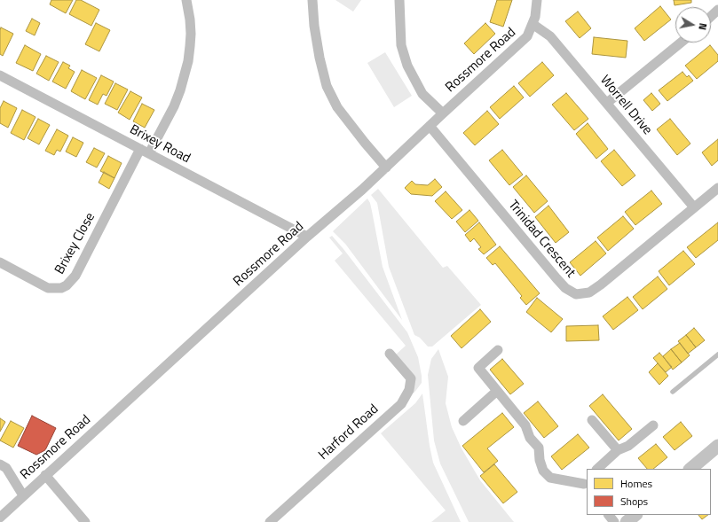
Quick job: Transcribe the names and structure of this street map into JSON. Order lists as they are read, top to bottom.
{
  "streets": {
    "street": [
      "Rossmore Road",
      "Worrell Drive",
      "Brixey Road",
      "Trinidad Crescent",
      "Brixey Close",
      "Harford Road"
    ]
  },
  "crossings": [
    ["Rossmore Road", "Worrell Drive"],
    ["Rossmore Road", "Brixey Road"],
    ["Rossmore Road", "Trinidad Crescent"],
    ["Worrell Drive", "Trinidad Crescent"],
    ["Brixey Road", "Brixey Close"]
  ],
  "legend": ["Homes", "Shops"],
  "north": "right"
}
